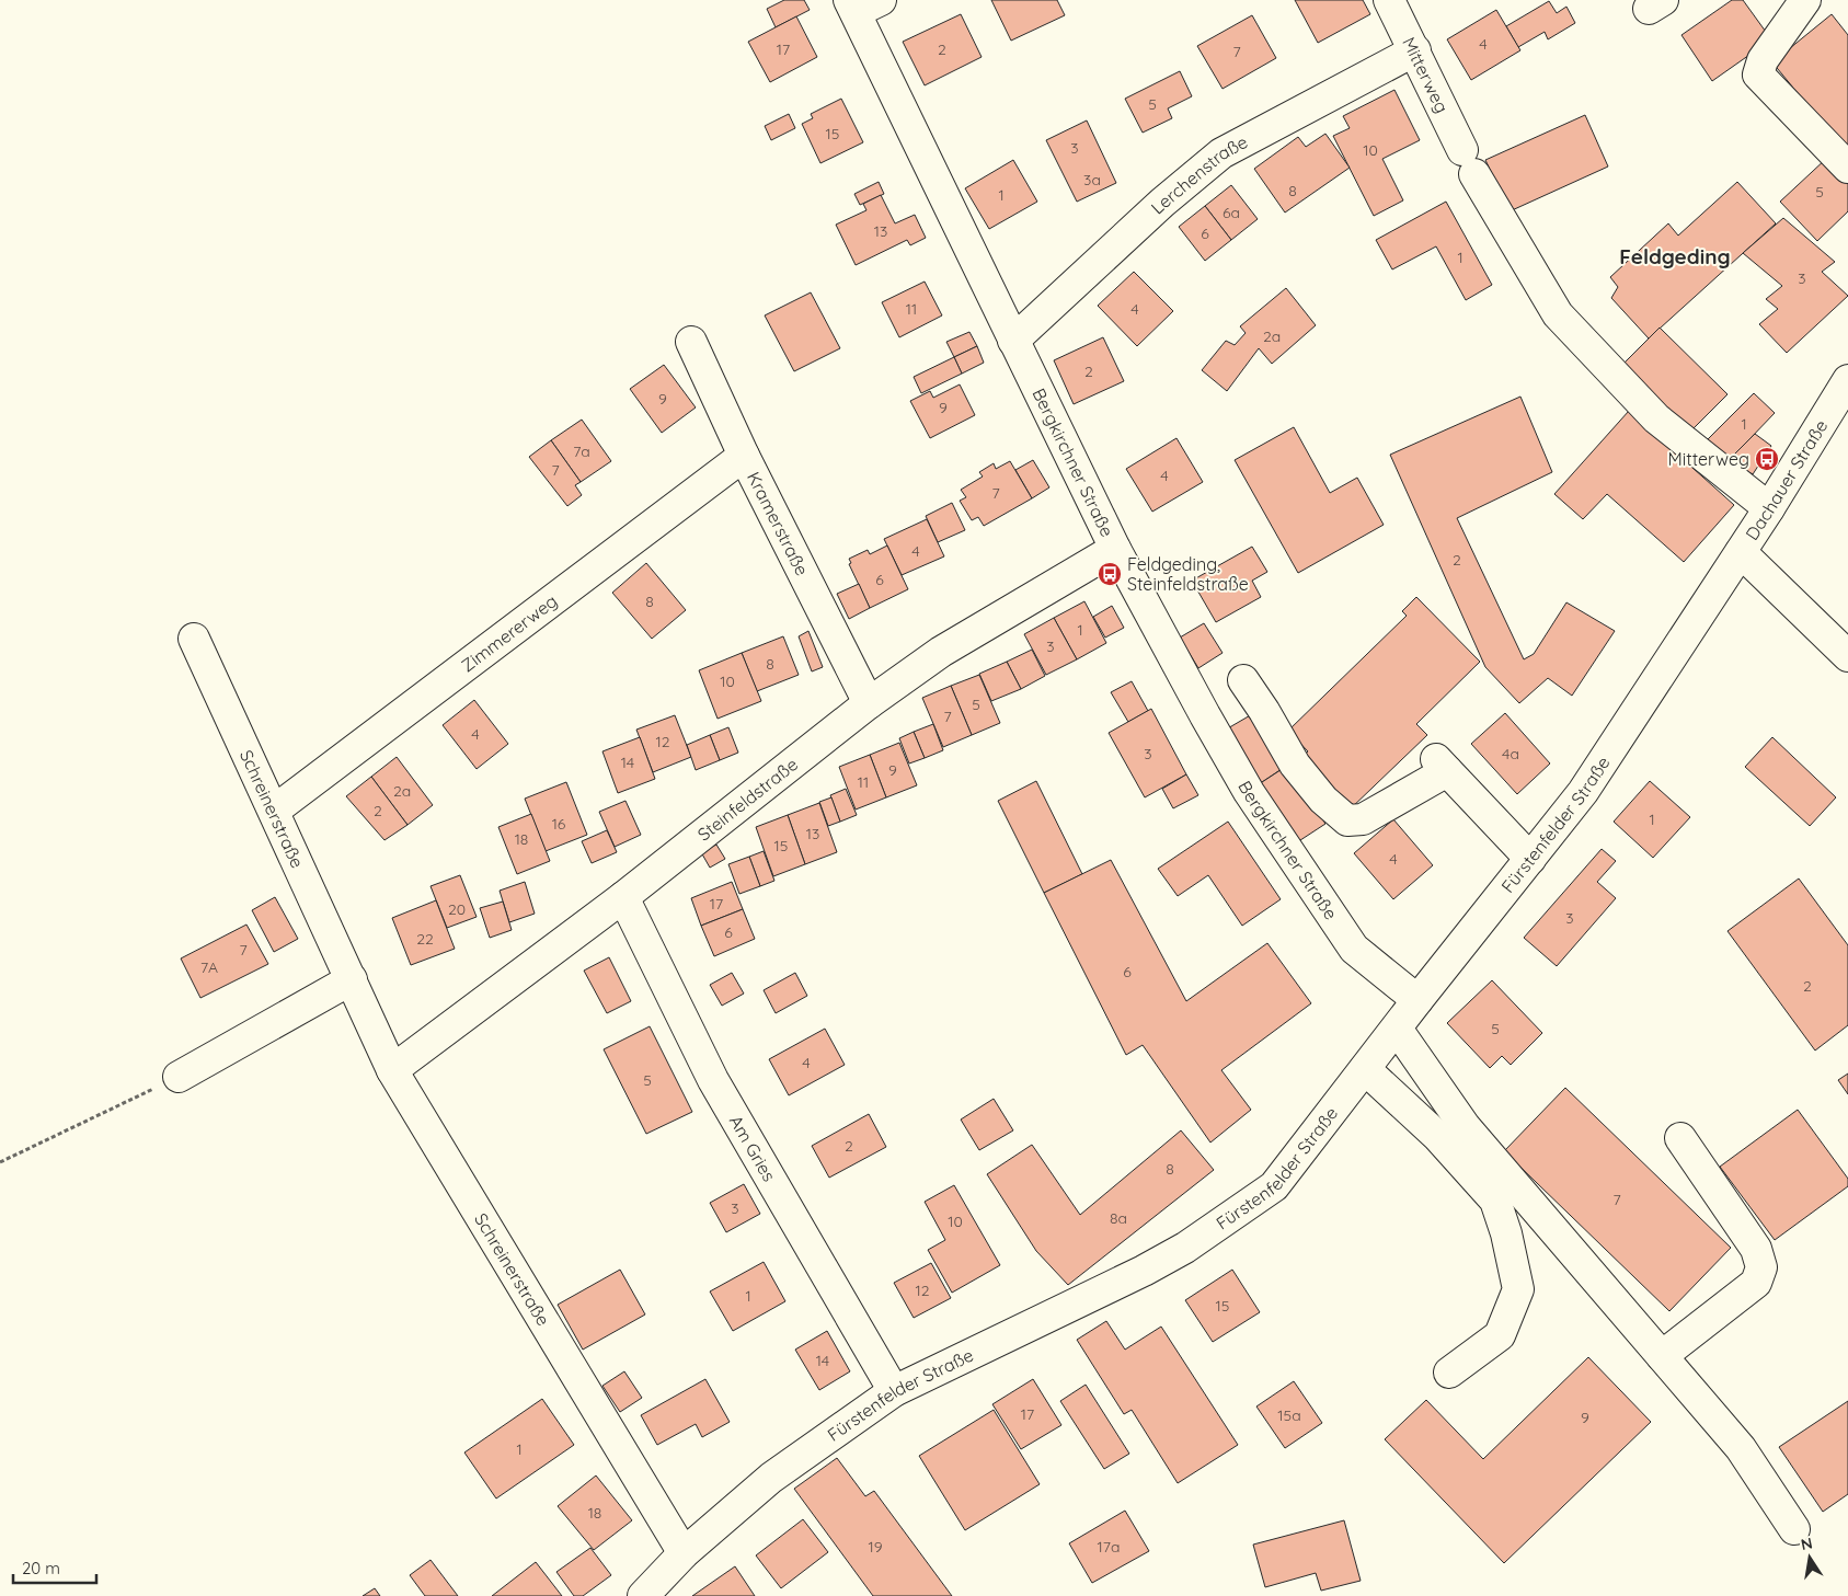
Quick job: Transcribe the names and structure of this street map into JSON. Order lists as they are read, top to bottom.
{
  "streets": {
    "street": [
      "Mitterweg",
      "Lerchenstraße",
      "Bergkirchner Straße",
      "Dachauer Straße",
      "Kramerstraße",
      "Zimmererweg",
      "Steinfeldstraße",
      "Schreinerstraße",
      "Fürstenfelder Straße",
      "Am Gries"
    ]
  },
  "crossings": [
    ["Mitterweg", "Lerchenstraße"],
    ["Mitterweg", "Dachauer Straße"],
    ["Lerchenstraße", "Bergkirchner Straße"],
    ["Bergkirchner Straße", "Steinfeldstraße"],
    ["Bergkirchner Straße", "Fürstenfelder Straße"],
    ["Dachauer Straße", "Fürstenfelder Straße"],
    ["Kramerstraße", "Zimmererweg"],
    ["Kramerstraße", "Steinfeldstraße"],
    ["Zimmererweg", "Schreinerstraße"],
    ["Steinfeldstraße", "Schreinerstraße"],
    ["Steinfeldstraße", "Am Gries"],
    ["Schreinerstraße", "Fürstenfelder Straße"],
    ["Fürstenfelder Straße", "Am Gries"]
  ],
  "districts": ["Feldgeding"],
  "places": {
    "bus stop": ["Mitterweg", "Feldgeding, Steinfeldstraße"]
  },
  "house_numbers": [
    "4",
    "17",
    "2",
    "7",
    "5",
    "15",
    "3",
    "10",
    "3a",
    "8",
    "5",
    "1",
    "6a",
    "13",
    "6",
    "1",
    "3",
    "11",
    "4",
    "2a",
    "2",
    "9",
    "9",
    "1",
    "7a",
    "7",
    "4",
    "7",
    "4",
    "2",
    "6",
    "8",
    "1",
    "3",
    "8",
    "10",
    "5",
    "7",
    "4",
    "12",
    "3",
    "4a",
    "14",
    "9",
    "11",
    "2a",
    "2",
    "1",
    "16",
    "13",
    "18",
    "15",
    "4",
    "17",
    "20",
    "3",
    "6",
    "22",
    "7",
    "7A",
    "6",
    "2",
    "5",
    "4",
    "5",
    "2",
    "8",
    "7",
    "3",
    "8a",
    "10",
    "12",
    "1",
    "15",
    "14",
    "17",
    "15a",
    "9",
    "1",
    "18",
    "19",
    "17a"
  ],
  "scale_bar": "20 m",
  "north": "top"
}
